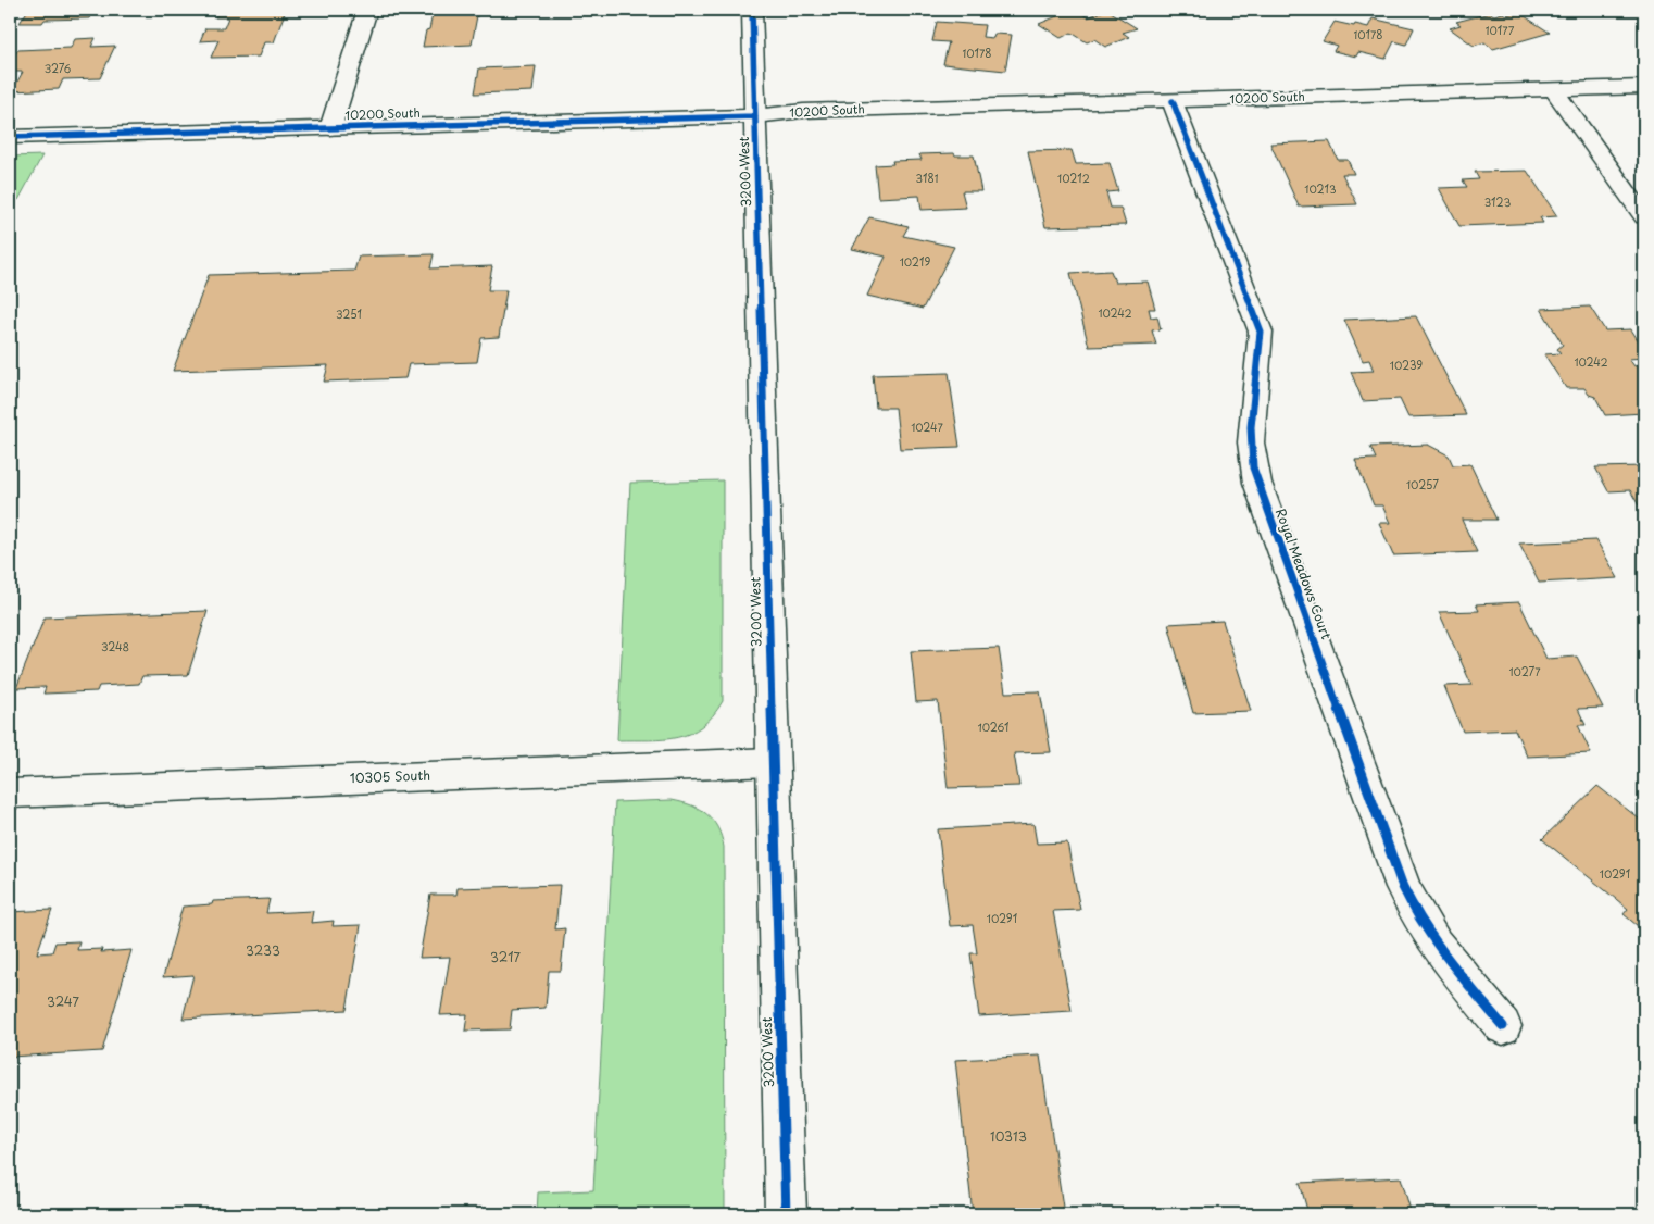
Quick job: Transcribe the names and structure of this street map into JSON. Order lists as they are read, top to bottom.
{
  "streets": {
    "street": [
      "10200 South",
      "3200 West",
      "Royal Meadows Court",
      "10305 South"
    ]
  },
  "crossings": [
    ["10200 South", "3200 West"],
    ["10200 South", "Royal Meadows Court"],
    ["3200 West", "10305 South"]
  ],
  "house_numbers": [
    "10177",
    "10178",
    "10178",
    "3276",
    "3181",
    "10212",
    "10213",
    "3123",
    "10219",
    "10242",
    "3251",
    "10242",
    "10239",
    "10247",
    "10257",
    "3248",
    "10277",
    "10261",
    "10291",
    "10291",
    "3233",
    "3217",
    "3247",
    "10313"
  ]
}
